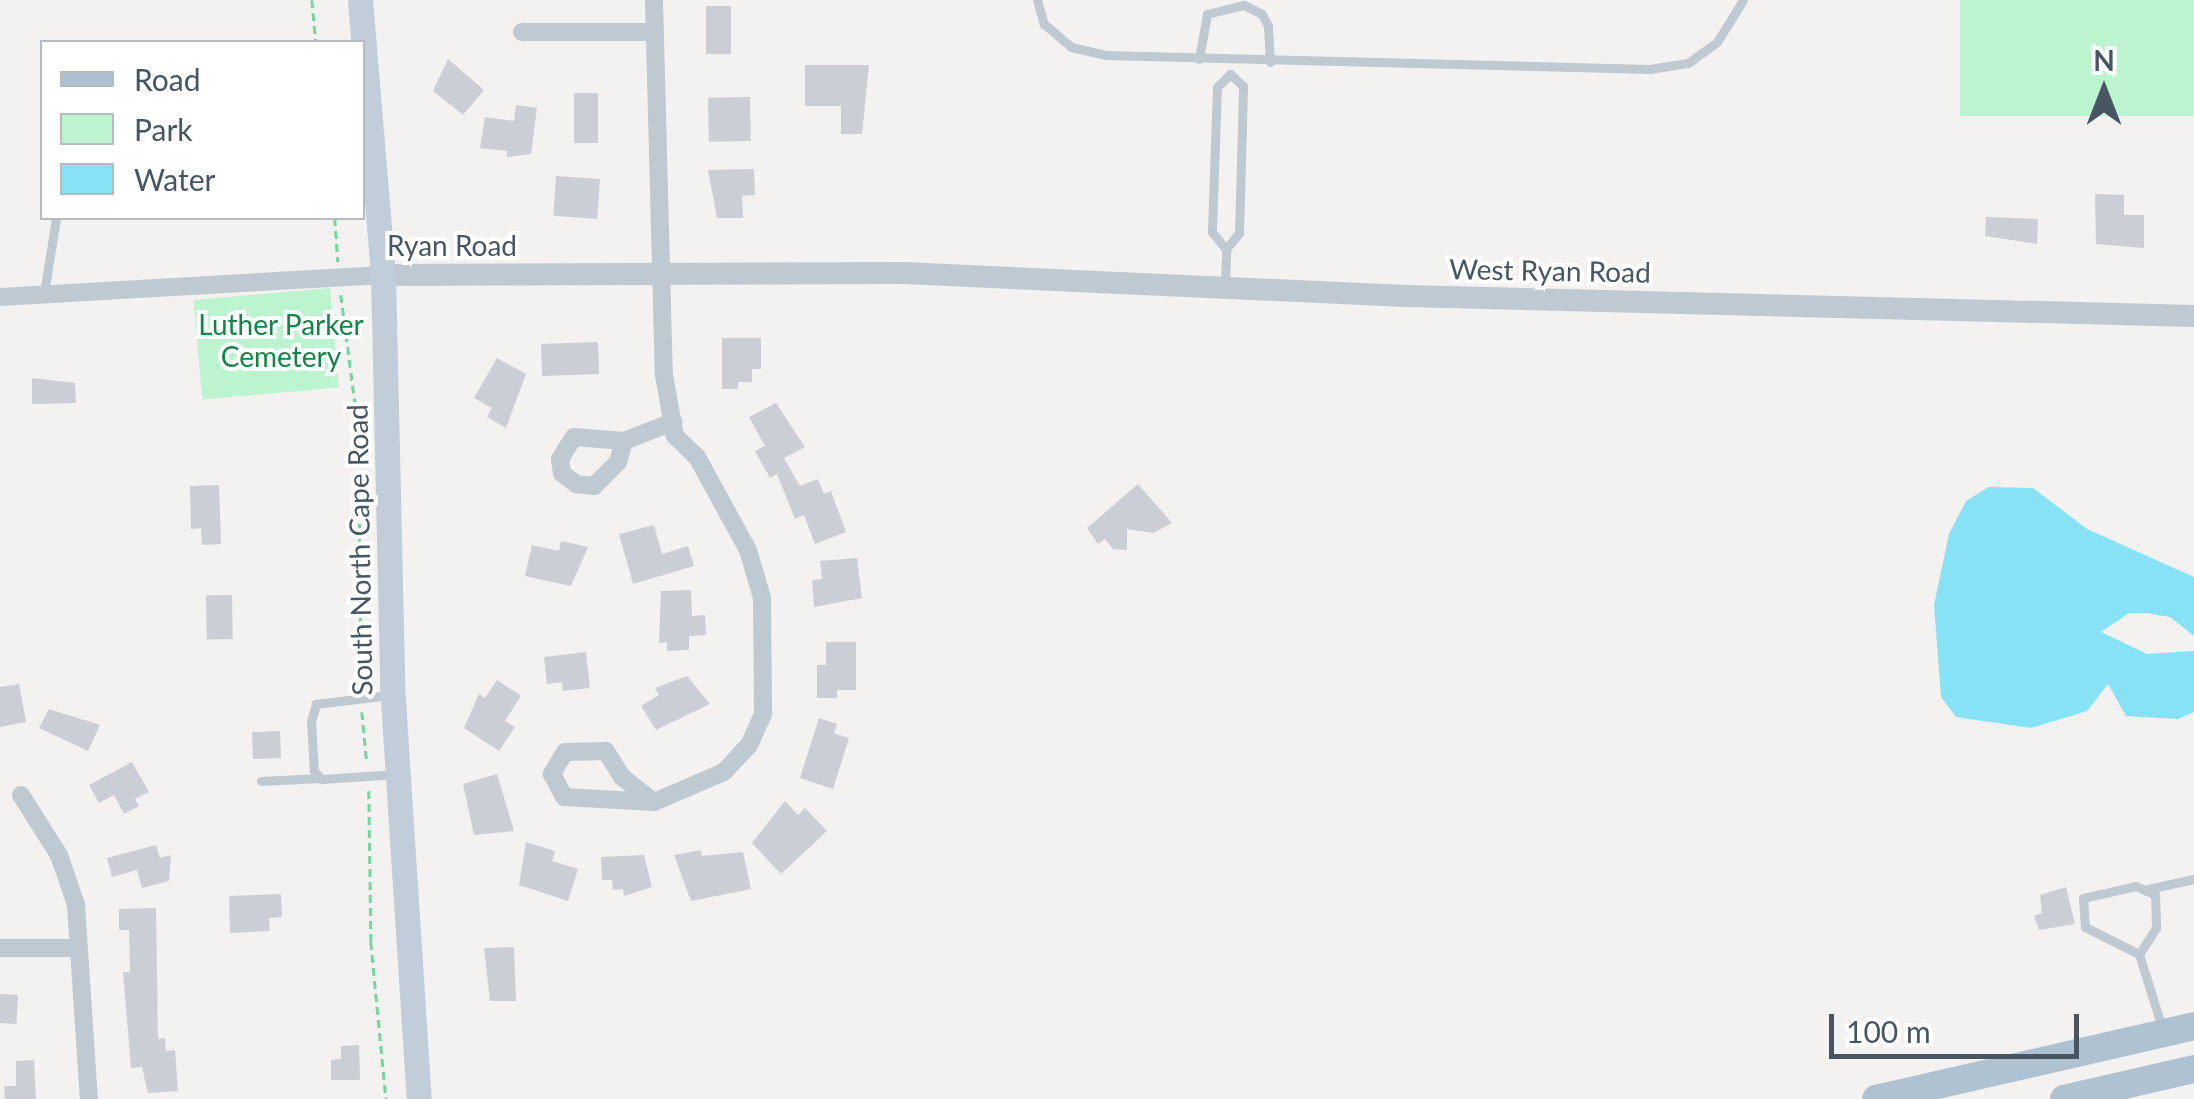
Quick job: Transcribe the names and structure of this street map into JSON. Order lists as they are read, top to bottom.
{
  "streets": {
    "main road": ["South North Cape Road"],
    "street": ["Ryan Road", "West Ryan Road"]
  },
  "crossings": [
    ["Ryan Road", "West Ryan Road"],
    ["Ryan Road", "South North Cape Road"]
  ],
  "parks": ["Luther Parker Cemetery"],
  "legend": ["Road", "Park", "Water"],
  "scale_bar": "100 m",
  "north": "top"
}
